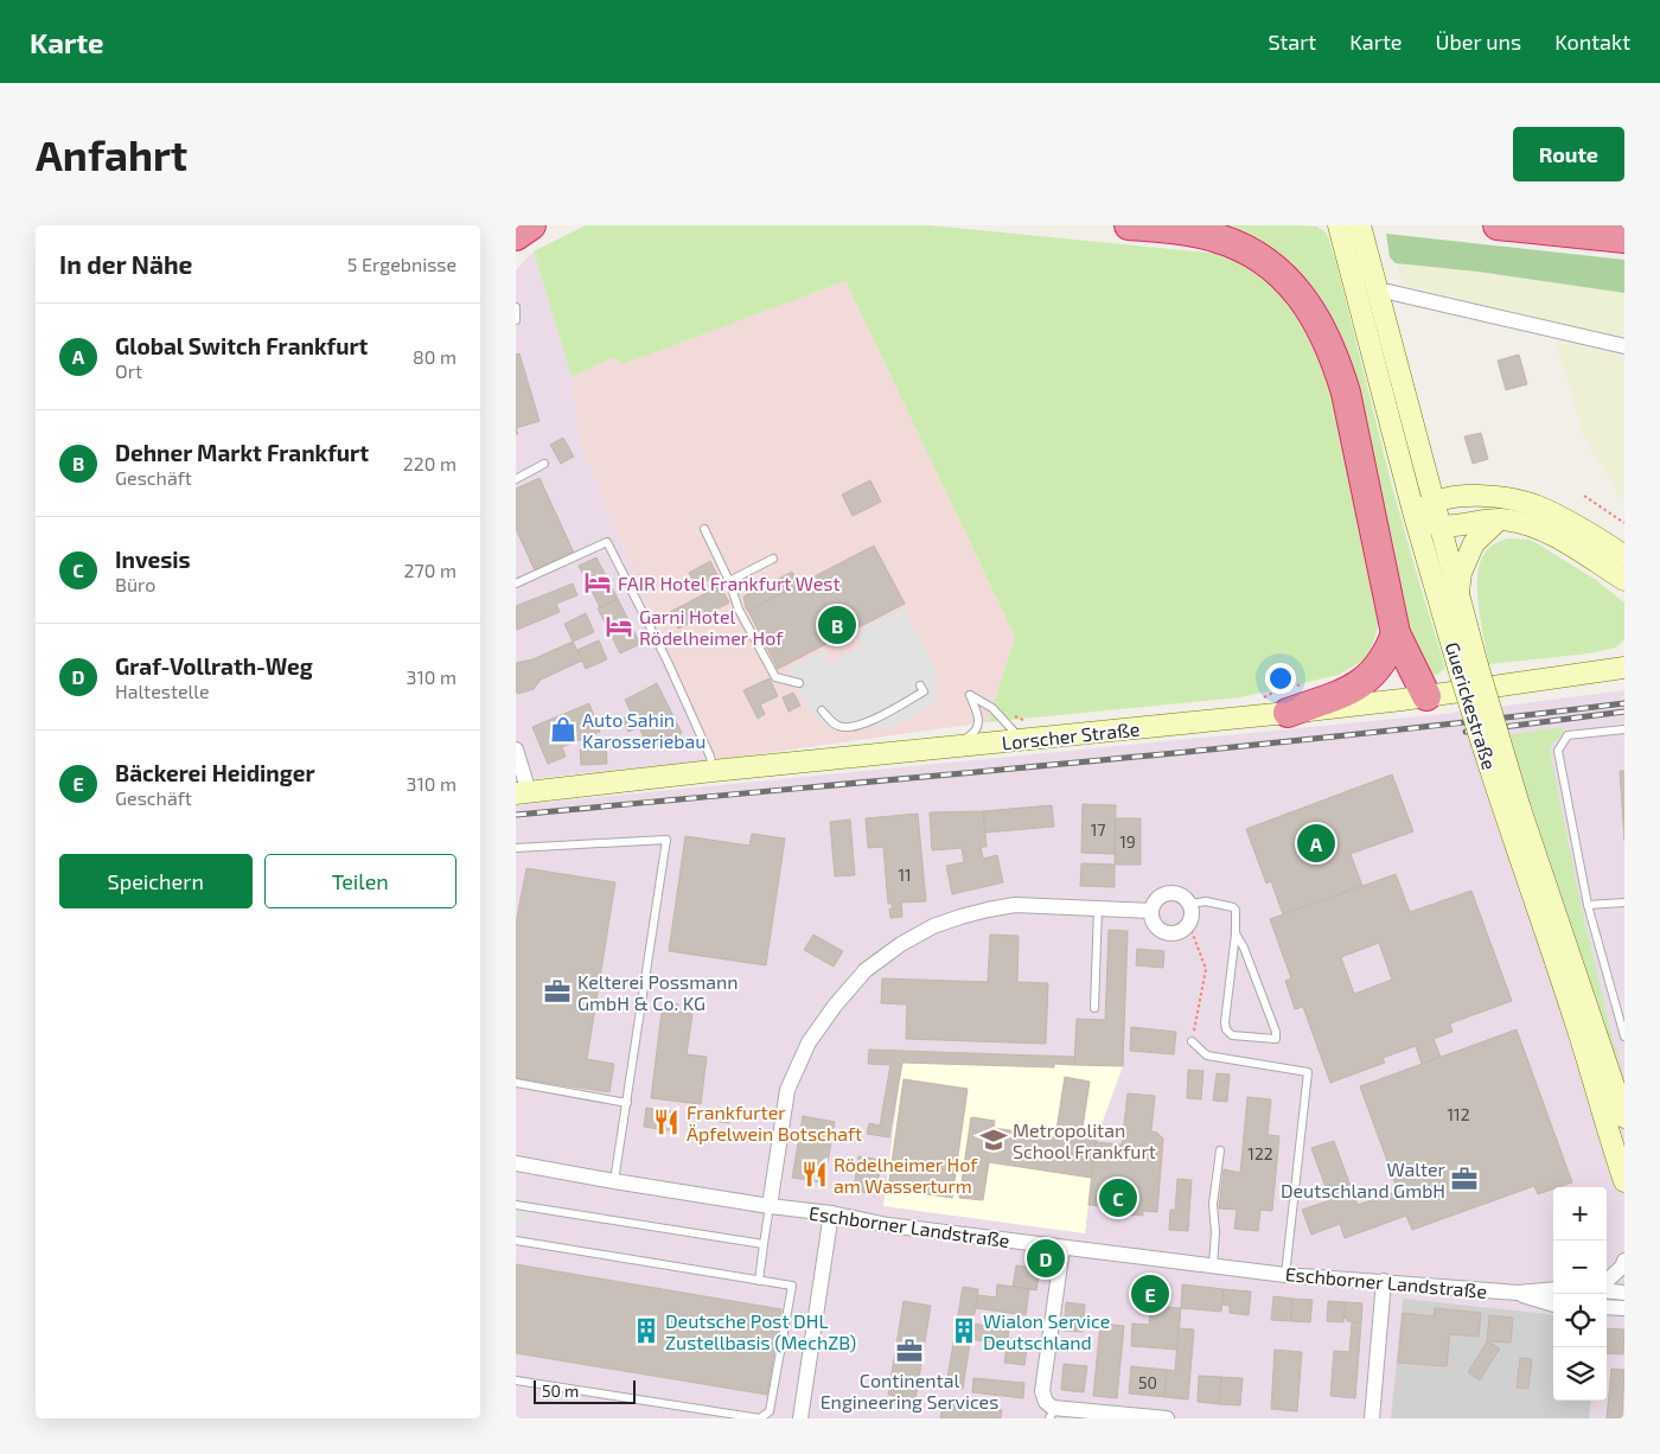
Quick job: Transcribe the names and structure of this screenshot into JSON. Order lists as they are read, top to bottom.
{
  "streets": {
    "main road": ["Guerickestraße", "Lorscher Straße"],
    "street": ["Eschborner Landstraße"]
  },
  "places": {
    "hotel": ["FAIR Hotel Frankfurt West", "Garni Hotel Rödelheimer Hof"],
    "shop": ["Auto Sahin Karosseriebau"],
    "office": ["Kelterei Possmann GmbH & Co. KG", "Walter Deutschland GmbH", "Continental Engineering Services"],
    "restaurant": ["Frankfurter Äpfelwein Botschaft", "Rödelheimer Hof am Wasserturm"],
    "school or university": ["Metropolitan School Frankfurt"],
    "building": ["Deutsche Post DHL Zustellbasis (MechZB)", "Wialon Service Deutschland"]
  },
  "house_numbers": [
    "17",
    "19",
    "11",
    "112",
    "122",
    "50"
  ],
  "scale_bar": "50 m",
  "page": {
    "header": "Karte",
    "nav": [
      "Start",
      "Karte",
      "Über uns",
      "Kontakt"
    ],
    "buttons": [
      "Route",
      ["Speichern", "Teilen"]
    ],
    "title": "Anfahrt",
    "heading": ["In der Nähe", "5 Ergebnisse"],
    "list": [
      {
        "mark": "A",
        "name": "Global Switch Frankfurt",
        "note": "Ort",
        "value": "80 m"
      },
      {
        "mark": "B",
        "name": "Dehner Markt Frankfurt",
        "note": "Geschäft",
        "value": "220 m"
      },
      {
        "mark": "C",
        "name": "Invesis",
        "note": "Büro",
        "value": "270 m"
      },
      {
        "mark": "D",
        "name": "Graf-Vollrath-Weg",
        "note": "Haltestelle",
        "value": "310 m"
      },
      {
        "mark": "E",
        "name": "Bäckerei Heidinger",
        "note": "Geschäft",
        "value": "310 m"
      }
    ],
    "pins": [
      "B",
      "A",
      "C",
      "D",
      "E"
    ],
    "map_buttons": ["+", "−"],
    "scale": "50 m"
  }
}
